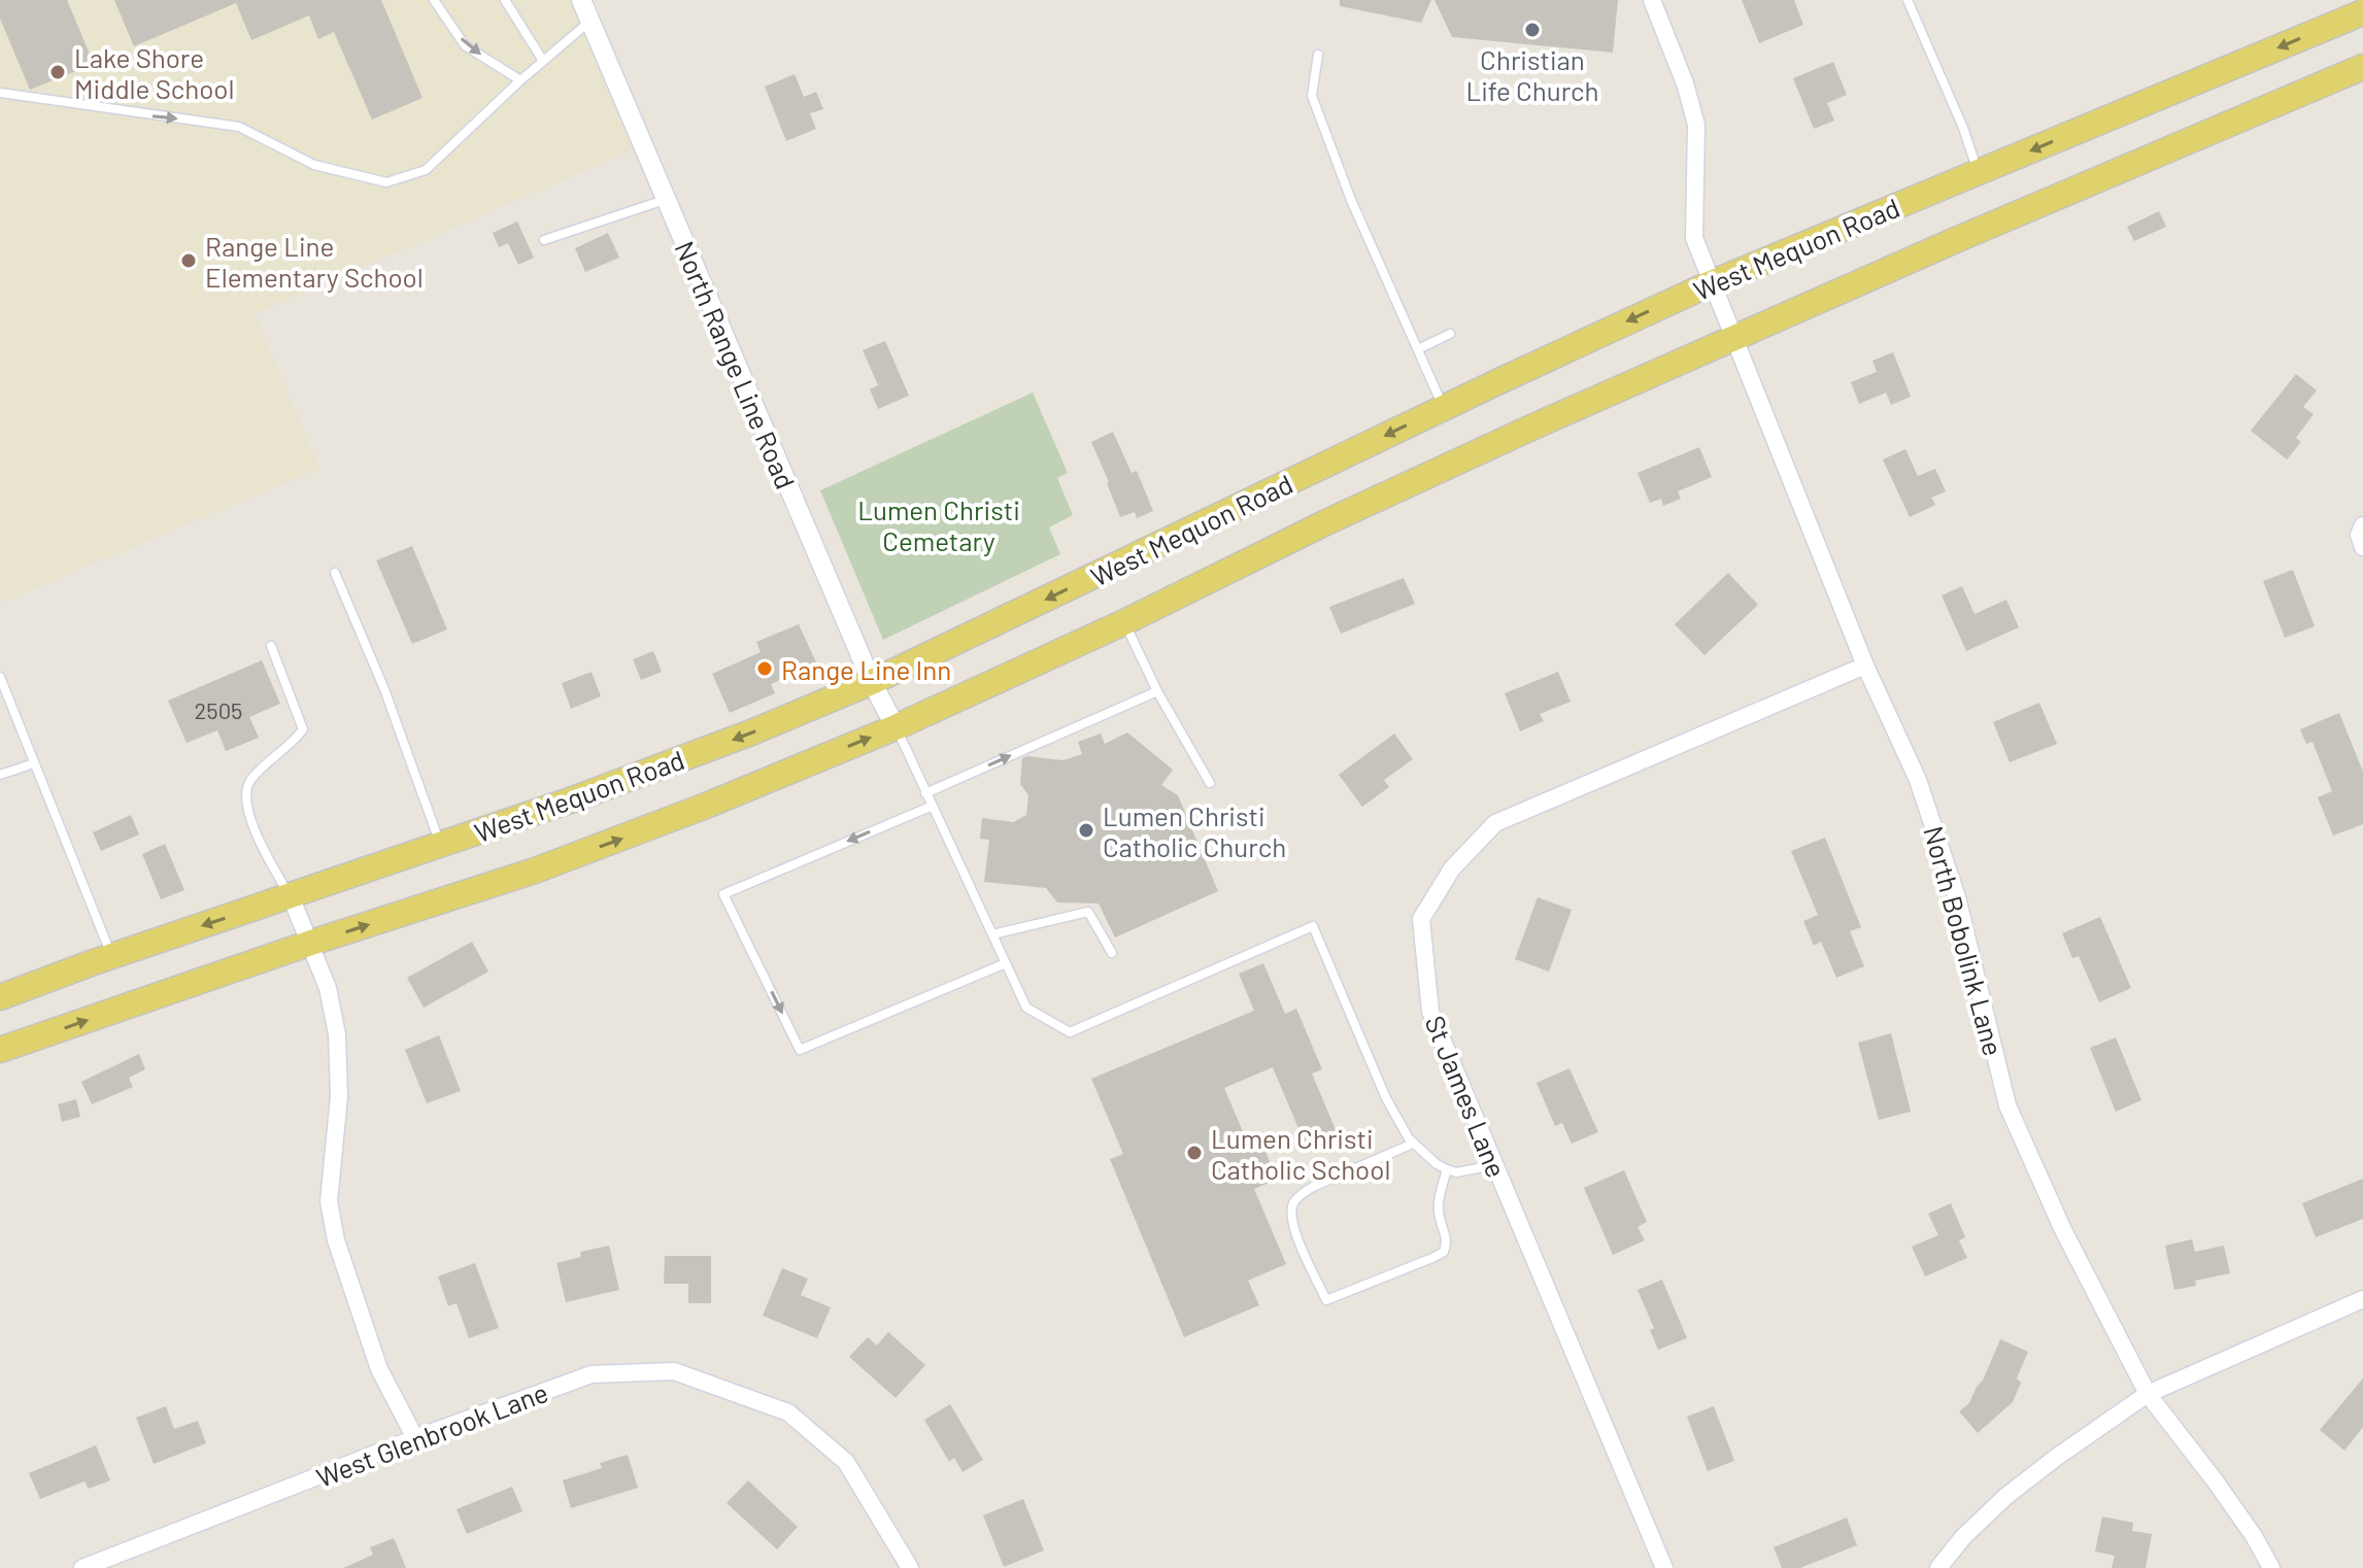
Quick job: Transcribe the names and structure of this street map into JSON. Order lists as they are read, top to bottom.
{
  "streets": {
    "main road": ["West Mequon Road"],
    "street": [
      "North Range Line Road",
      "North Bobolink Lane",
      "St James Lane",
      "West Glenbrook Lane"
    ]
  },
  "crossings": [
    ["West Mequon Road", "North Range Line Road"],
    ["West Mequon Road", "North Bobolink Lane"],
    ["North Bobolink Lane", "St James Lane"]
  ],
  "parks": ["Lumen Christi Cemetary"],
  "places": [
    "Christian Life Church",
    "Lake Shore Middle School",
    "Range Line Elementary School",
    "Range Line Inn",
    "Lumen Christi Catholic Church",
    "Lumen Christi Catholic School"
  ],
  "house_numbers": ["2505"]
}
